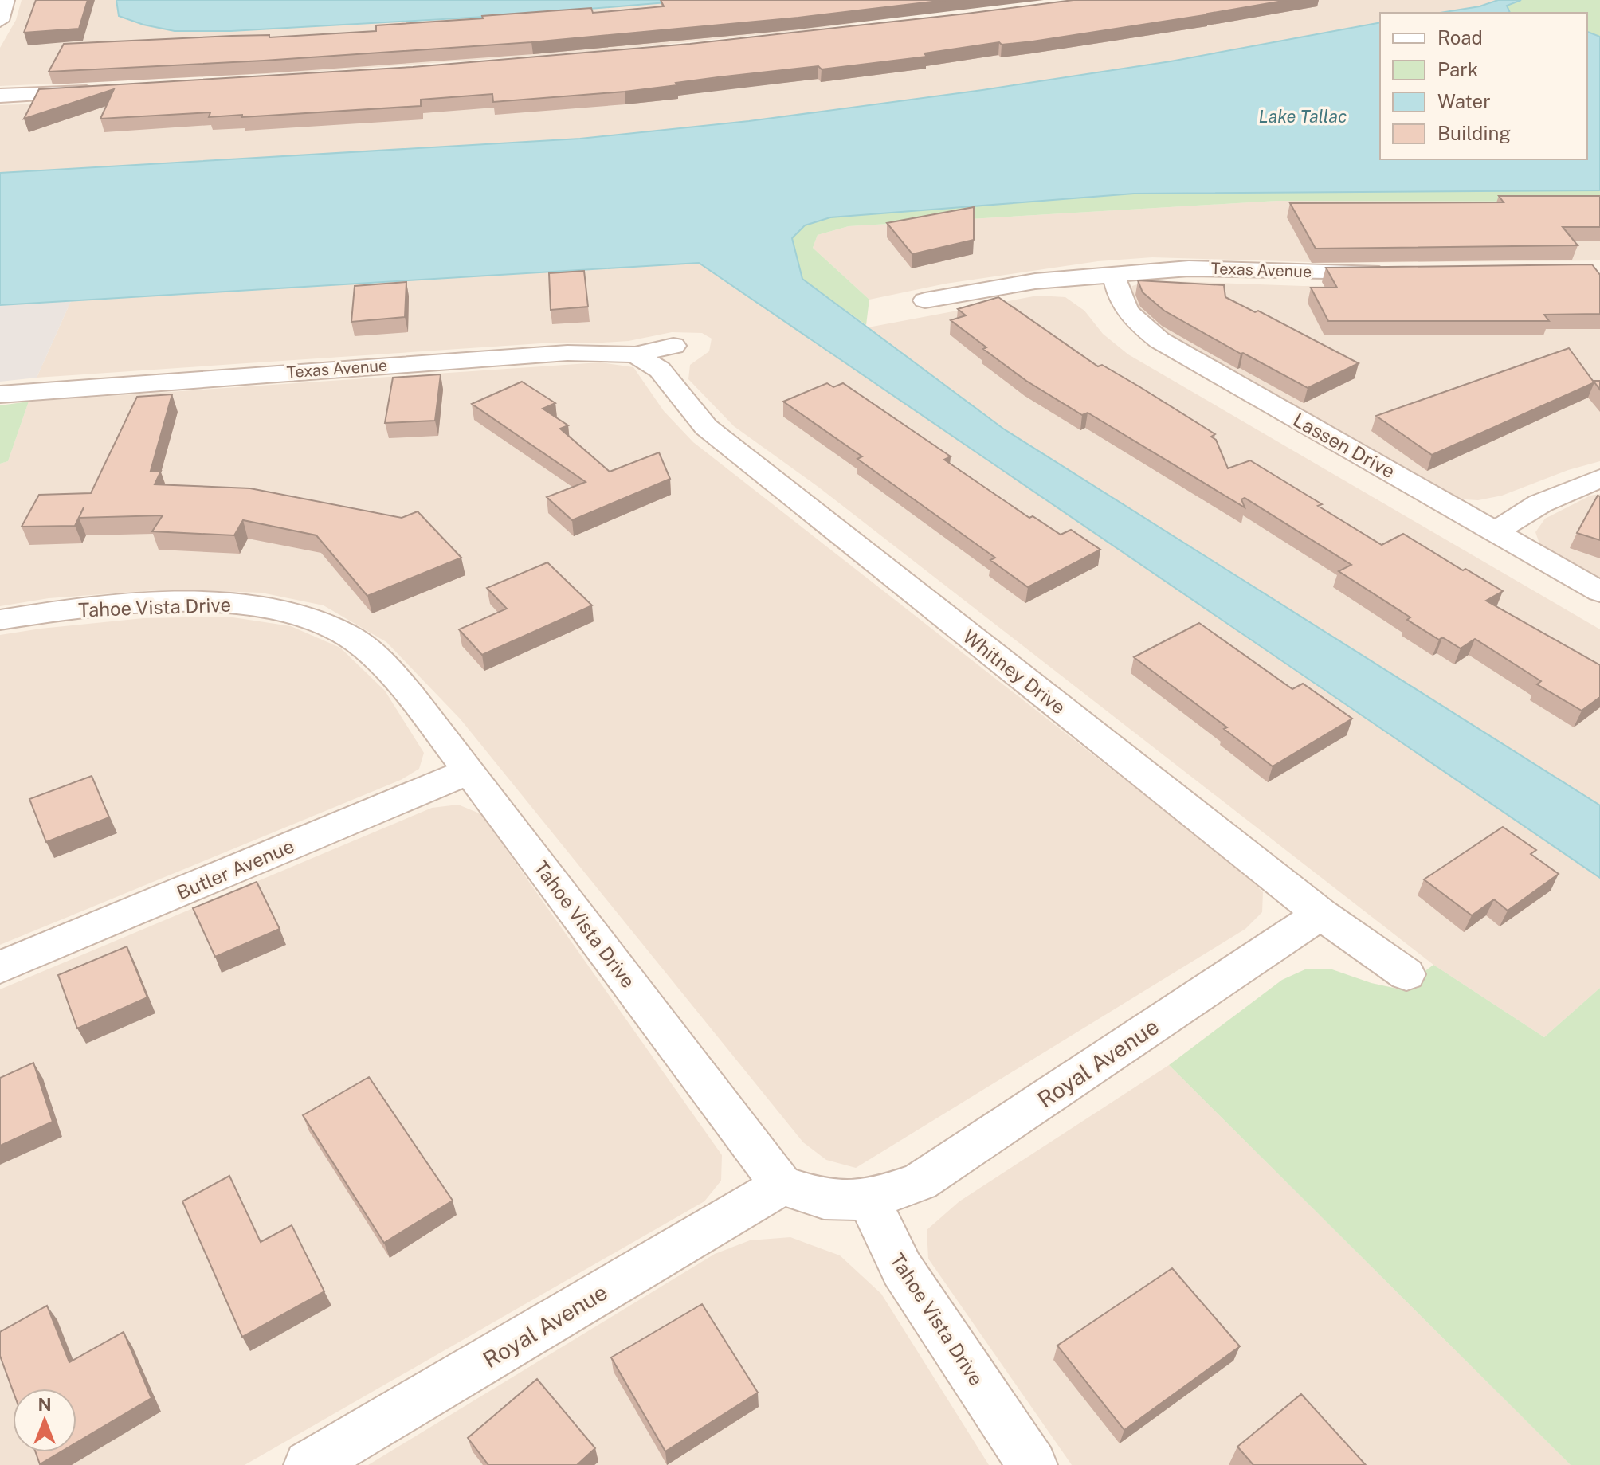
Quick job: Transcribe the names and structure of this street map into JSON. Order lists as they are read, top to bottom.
{
  "streets": {
    "street": [
      "Texas Avenue",
      "Lassen Drive",
      "Tahoe Vista Drive",
      "Whitney Drive",
      "Butler Avenue",
      "Royal Avenue"
    ]
  },
  "crossings": [
    ["Texas Avenue", "Lassen Drive"],
    ["Texas Avenue", "Whitney Drive"],
    ["Tahoe Vista Drive", "Butler Avenue"],
    ["Tahoe Vista Drive", "Royal Avenue"],
    ["Whitney Drive", "Royal Avenue"]
  ],
  "water": ["Lake Tallac"],
  "legend": [
    "Road",
    "Park",
    "Water",
    "Building"
  ],
  "north": "top"
}
